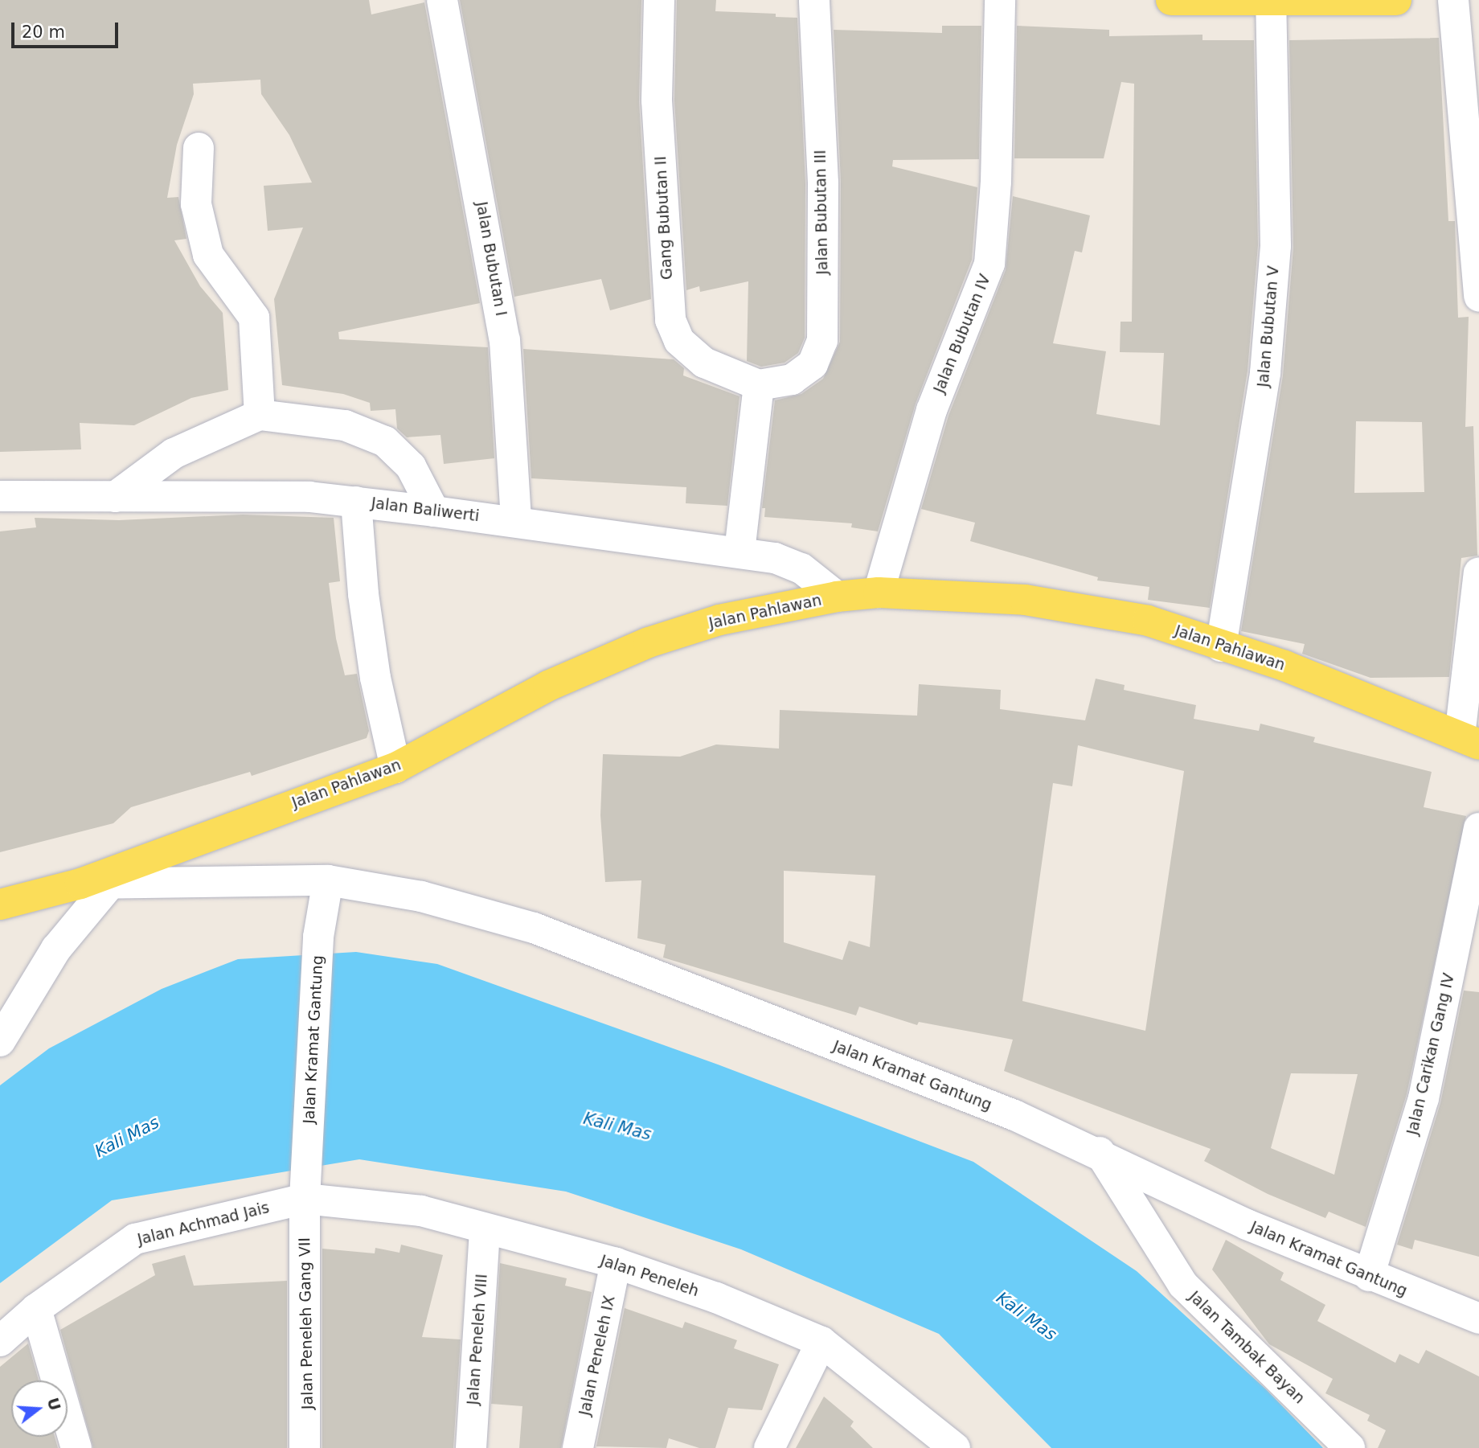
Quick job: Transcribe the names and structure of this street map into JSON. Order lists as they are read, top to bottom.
{
  "streets": {
    "main road": ["Jalan Pahlawan"],
    "street": [
      "Jalan Bubutan III",
      "Gang Bubutan II",
      "Jalan Bubutan I",
      "Jalan Bubutan V",
      "Jalan Bubutan IV",
      "Jalan Baliwerti",
      "Jalan Kramat Gantung",
      "Jalan Carikan Gang IV",
      "Jalan Achmad Jais",
      "Jalan Peneleh",
      "Jalan Peneleh Gang VII",
      "Jalan Peneleh VIII",
      "Jalan Tambak Bayan",
      "Jalan Peneleh IX"
    ]
  },
  "crossings": [
    ["Jalan Bubutan III", "Gang Bubutan II"],
    ["Jalan Bubutan I", "Jalan Baliwerti"],
    ["Jalan Bubutan V", "Jalan Pahlawan"],
    ["Jalan Bubutan IV", "Jalan Pahlawan"],
    ["Jalan Baliwerti", "Jalan Pahlawan"],
    ["Jalan Pahlawan", "Jalan Kramat Gantung"],
    ["Jalan Kramat Gantung", "Jalan Carikan Gang IV"],
    ["Jalan Kramat Gantung", "Jalan Achmad Jais"],
    ["Jalan Kramat Gantung", "Jalan Peneleh"],
    ["Jalan Kramat Gantung", "Jalan Peneleh Gang VII"],
    ["Jalan Kramat Gantung", "Jalan Tambak Bayan"],
    ["Jalan Achmad Jais", "Jalan Peneleh"],
    ["Jalan Achmad Jais", "Jalan Peneleh Gang VII"],
    ["Jalan Peneleh", "Jalan Peneleh Gang VII"],
    ["Jalan Peneleh", "Jalan Peneleh VIII"],
    ["Jalan Peneleh", "Jalan Peneleh IX"]
  ],
  "water": ["Kali Mas"],
  "scale_bar": "20 m",
  "north": "right"
}
